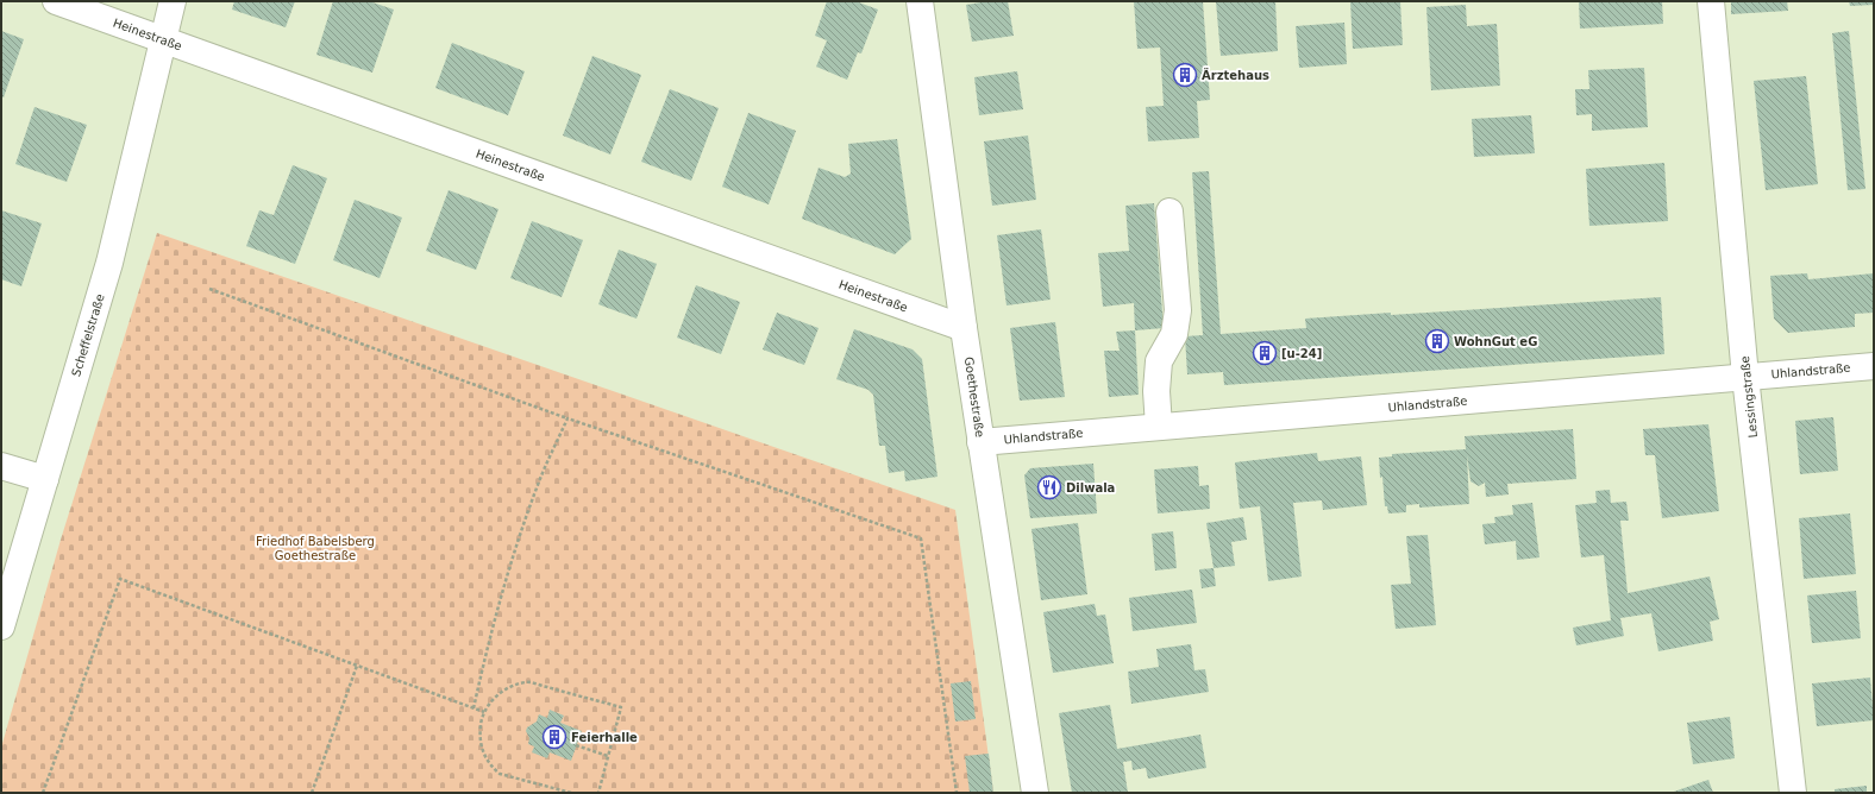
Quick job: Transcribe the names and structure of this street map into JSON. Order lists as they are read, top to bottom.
{
  "streets": {
    "street": [
      "Heinestraße",
      "Scheffelstraße",
      "Uhlandstraße",
      "Goethestraße",
      "Lessingstraße"
    ]
  },
  "crossings": [
    ["Heinestraße", "Scheffelstraße"],
    ["Heinestraße", "Goethestraße"],
    ["Uhlandstraße", "Goethestraße"],
    ["Uhlandstraße", "Lessingstraße"]
  ],
  "parks": ["Friedhof Babelsberg Goethestraße"],
  "places": {
    "building": [
      "Ärztehaus",
      "WohnGut eG",
      "[u-24]",
      "Feierhalle"
    ],
    "restaurant": ["Dilwala"]
  }
}
